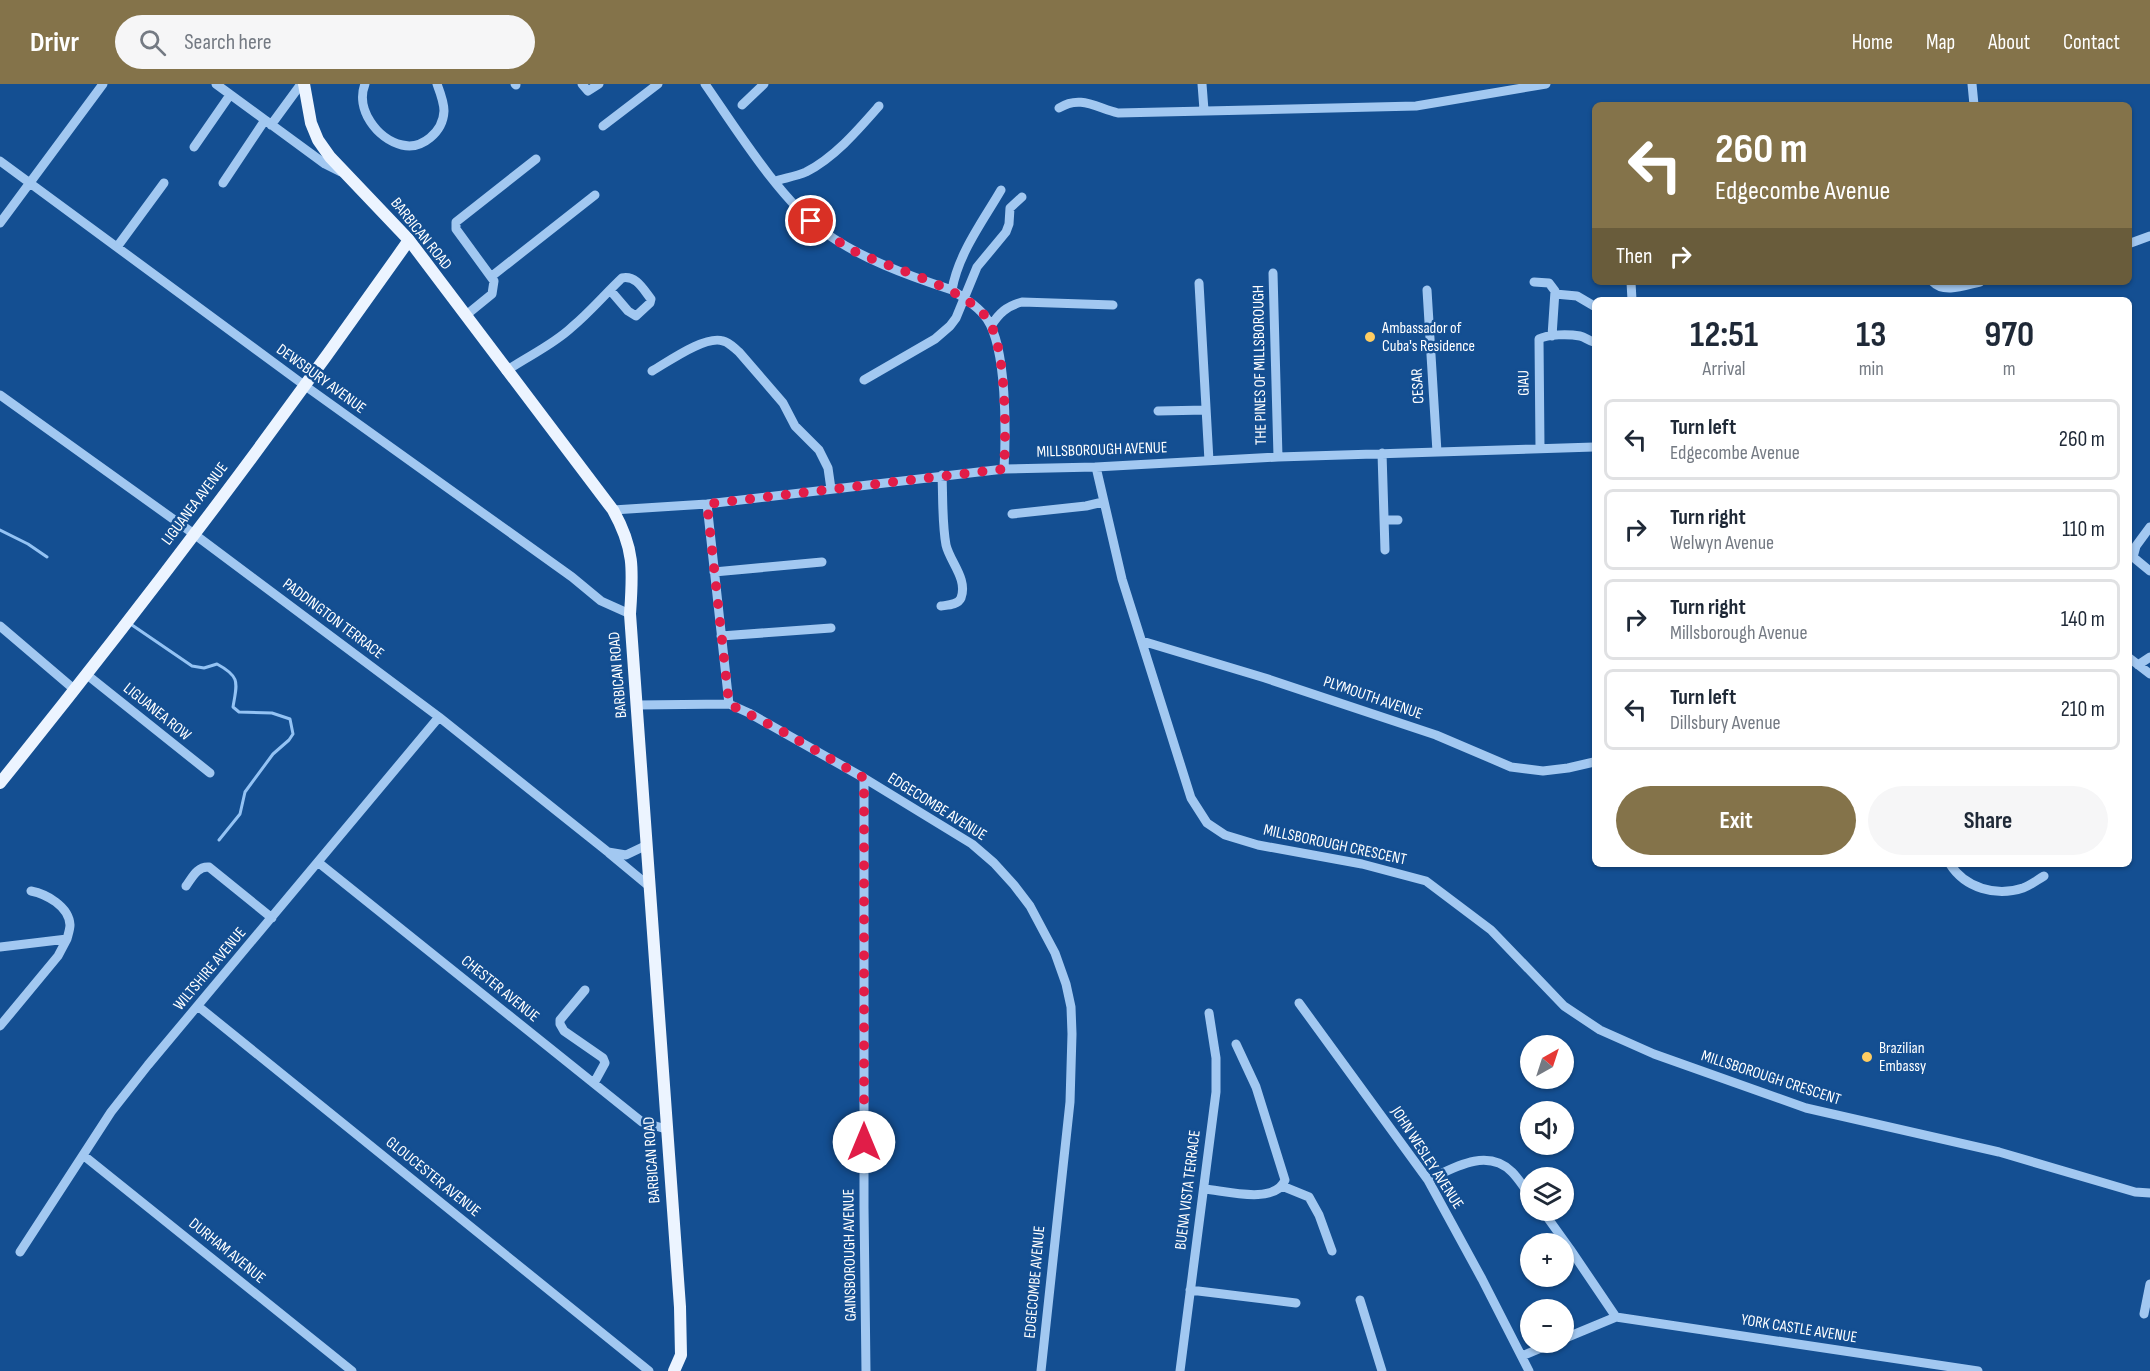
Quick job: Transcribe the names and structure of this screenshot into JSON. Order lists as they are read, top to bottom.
{
  "streets": {
    "main road": ["BARBICAN ROAD", "LIGUANEA AVENUE"],
    "street": [
      "THE PINES OF MILLSBOROUGH",
      "DEWSBURY AVENUE",
      "GIAU",
      "CESAR",
      "MILLSBOROUGH AVENUE",
      "PADDINGTON TERRACE",
      "PLYMOUTH AVENUE",
      "LIGUANEA ROW",
      "EDGECOMBE AVENUE",
      "MILLSBOROUGH CRESCENT",
      "WILTSHIRE AVENUE",
      "CHESTER AVENUE",
      "JOHN WESLEY AVENUE",
      "GLOUCESTER AVENUE",
      "BUENA VISTA TERRACE",
      "DURHAM AVENUE",
      "GAINSBOROUGH AVENUE",
      "YORK CASTLE AVENUE"
    ]
  },
  "crossings": [
    ["BARBICAN ROAD", "DEWSBURY AVENUE"],
    ["BARBICAN ROAD", "MILLSBOROUGH AVENUE"],
    ["BARBICAN ROAD", "LIGUANEA AVENUE"],
    ["BARBICAN ROAD", "PADDINGTON TERRACE"],
    ["BARBICAN ROAD", "EDGECOMBE AVENUE"],
    ["BARBICAN ROAD", "CHESTER AVENUE"],
    ["THE PINES OF MILLSBOROUGH", "MILLSBOROUGH AVENUE"],
    ["DEWSBURY AVENUE", "LIGUANEA AVENUE"],
    ["GIAU", "MILLSBOROUGH AVENUE"],
    ["CESAR", "MILLSBOROUGH AVENUE"],
    ["MILLSBOROUGH AVENUE", "MILLSBOROUGH CRESCENT"],
    ["LIGUANEA AVENUE", "PADDINGTON TERRACE"],
    ["LIGUANEA AVENUE", "LIGUANEA ROW"],
    ["PADDINGTON TERRACE", "WILTSHIRE AVENUE"],
    ["PLYMOUTH AVENUE", "MILLSBOROUGH CRESCENT"],
    ["EDGECOMBE AVENUE", "GAINSBOROUGH AVENUE"],
    ["WILTSHIRE AVENUE", "CHESTER AVENUE"],
    ["WILTSHIRE AVENUE", "GLOUCESTER AVENUE"],
    ["WILTSHIRE AVENUE", "DURHAM AVENUE"]
  ],
  "places": ["Ambassador of Cuba's Residence", "Brazilian Embassy"],
  "north": "top right",
  "page": {
    "header": "Drivr",
    "search": "Search here",
    "nav": [
      "Home",
      "Map",
      "About",
      "Contact"
    ],
    "turn": ["260 m", "Edgecombe Avenue"],
    "then": "Then",
    "eta": [
      "12:51",
      "Arrival",
      "13",
      "min",
      "970",
      "m"
    ],
    "list": [
      {
        "name": "Turn left",
        "note": "Edgecombe Avenue",
        "value": "260 m"
      },
      {
        "name": "Turn right",
        "note": "Welwyn Avenue",
        "value": "110 m"
      },
      {
        "name": "Turn right",
        "note": "Millsborough Avenue",
        "value": "140 m"
      },
      {
        "name": "Turn left",
        "note": "Dillsbury Avenue",
        "value": "210 m"
      }
    ],
    "buttons": ["Exit", "Share"],
    "map_buttons": ["+", "−"]
  }
}
